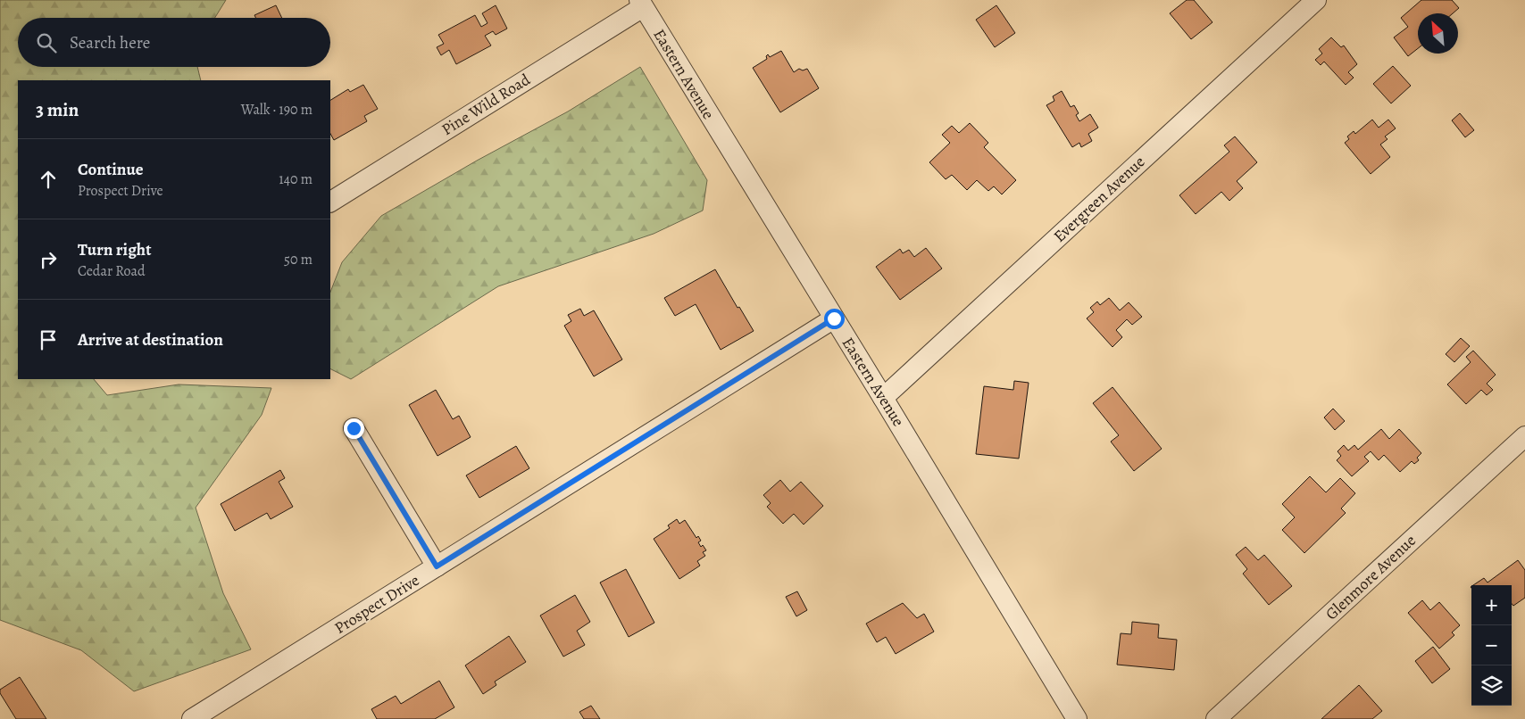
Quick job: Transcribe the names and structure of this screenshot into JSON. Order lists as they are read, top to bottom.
{
  "streets": {
    "street": [
      "Eastern Avenue",
      "Pine Wild Road",
      "Evergreen Avenue",
      "Glenmore Avenue",
      "Prospect Drive"
    ]
  },
  "crossings": [
    ["Eastern Avenue", "Pine Wild Road"],
    ["Eastern Avenue", "Evergreen Avenue"],
    ["Eastern Avenue", "Prospect Drive"]
  ],
  "north": "top left",
  "page": {
    "search": "Search here",
    "heading": ["3 min", "Walk · 190 m"],
    "list": [
      ["Continue", "Prospect Drive", "140 m"],
      ["Turn right", "Cedar Road", "50 m"],
      "Arrive at destination"
    ],
    "map_buttons": ["+", "−"]
  }
}
